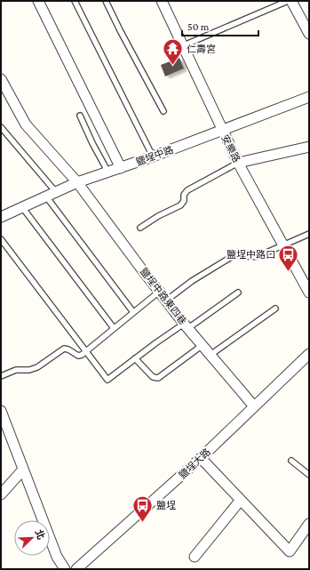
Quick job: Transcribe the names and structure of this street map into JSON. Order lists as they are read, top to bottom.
{
  "streets": {
    "street": [
      "安樂路",
      "鹽埕中路",
      "鹽埕中路東四巷",
      "鹽埕大路"
    ]
  },
  "crossings": [
    ["安樂路", "鹽埕中路"],
    ["鹽埕中路", "鹽埕中路東四巷"],
    ["鹽埕中路東四巷", "鹽埕大路"]
  ],
  "places": {
    "temple": ["仁壽宮"],
    "bus stop": ["鹽埕中路口", "鹽埕"]
  },
  "scale_bar": "50 m",
  "north": "top right"
}
